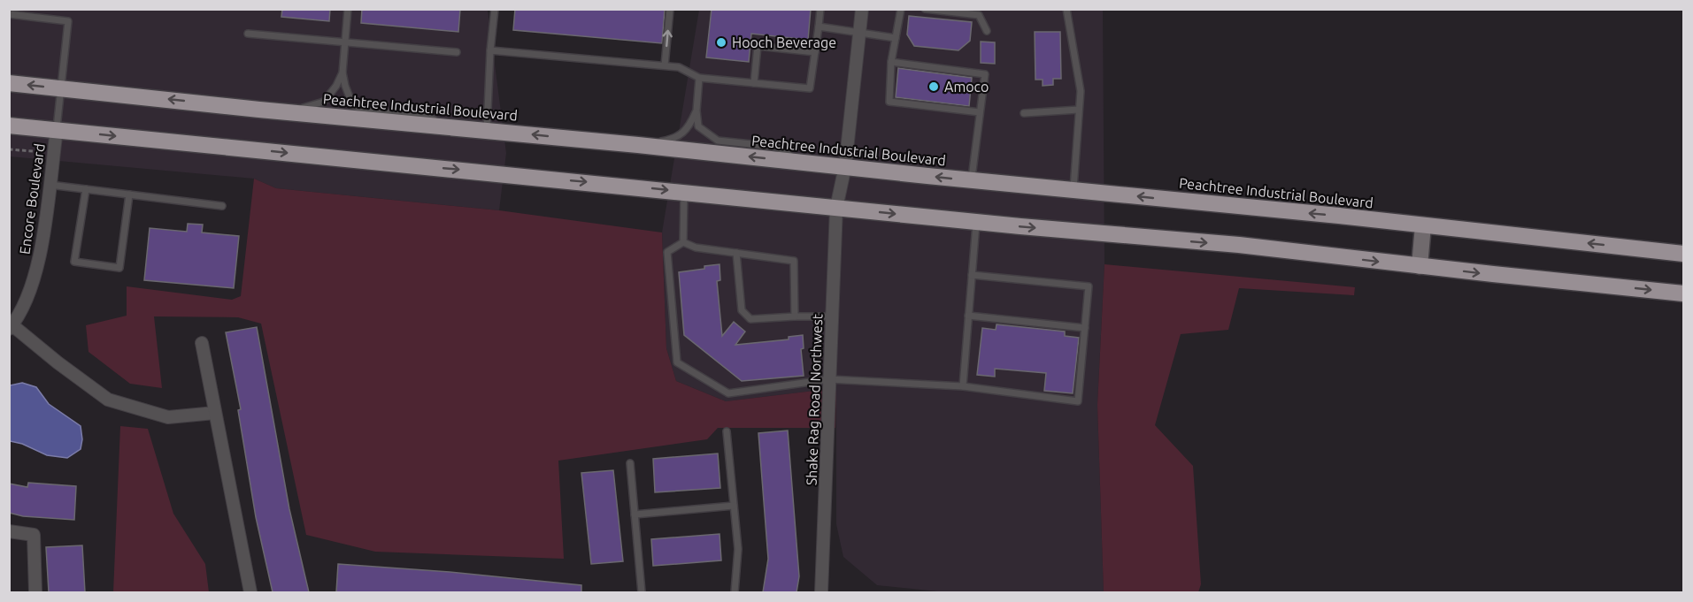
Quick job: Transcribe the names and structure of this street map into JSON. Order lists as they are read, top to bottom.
{
  "streets": {
    "highway": ["Peachtree Industrial Boulevard"],
    "street": ["Encore Boulevard", "Shake Rag Road Northwest"]
  },
  "crossings": [
    ["Peachtree Industrial Boulevard", "Shake Rag Road Northwest"]
  ],
  "places": ["Hooch Beverage", "Amoco"]
}
